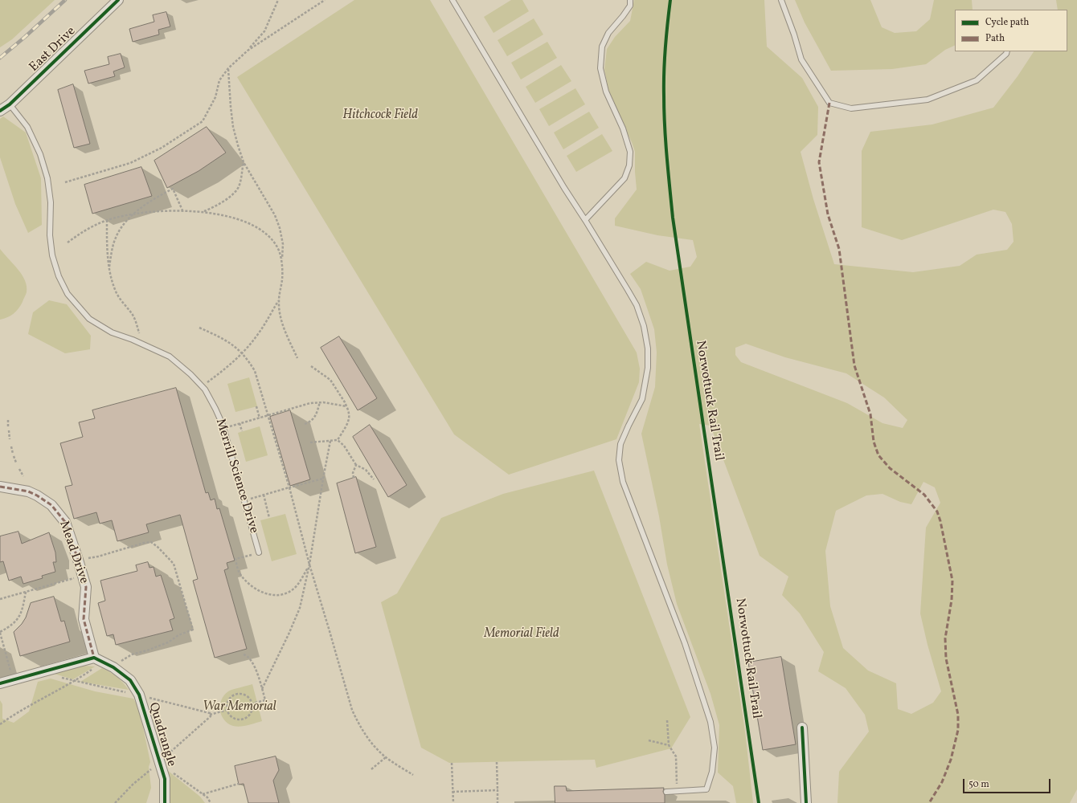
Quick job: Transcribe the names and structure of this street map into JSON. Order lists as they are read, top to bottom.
{
  "streets": {
    "street": ["East Drive", "Mead Drive", "Quadrangle"],
    "lane": ["Merrill Science Drive"],
    "cycle path": ["Norwottuck Rail Trail"]
  },
  "crossings": [
    ["East Drive", "Merrill Science Drive"],
    ["Mead Drive", "Quadrangle"]
  ],
  "parks": ["Hitchcock Field", "Memorial Field", "War Memorial"],
  "legend": ["Cycle path", "Path"],
  "scale_bar": "50 m"
}
